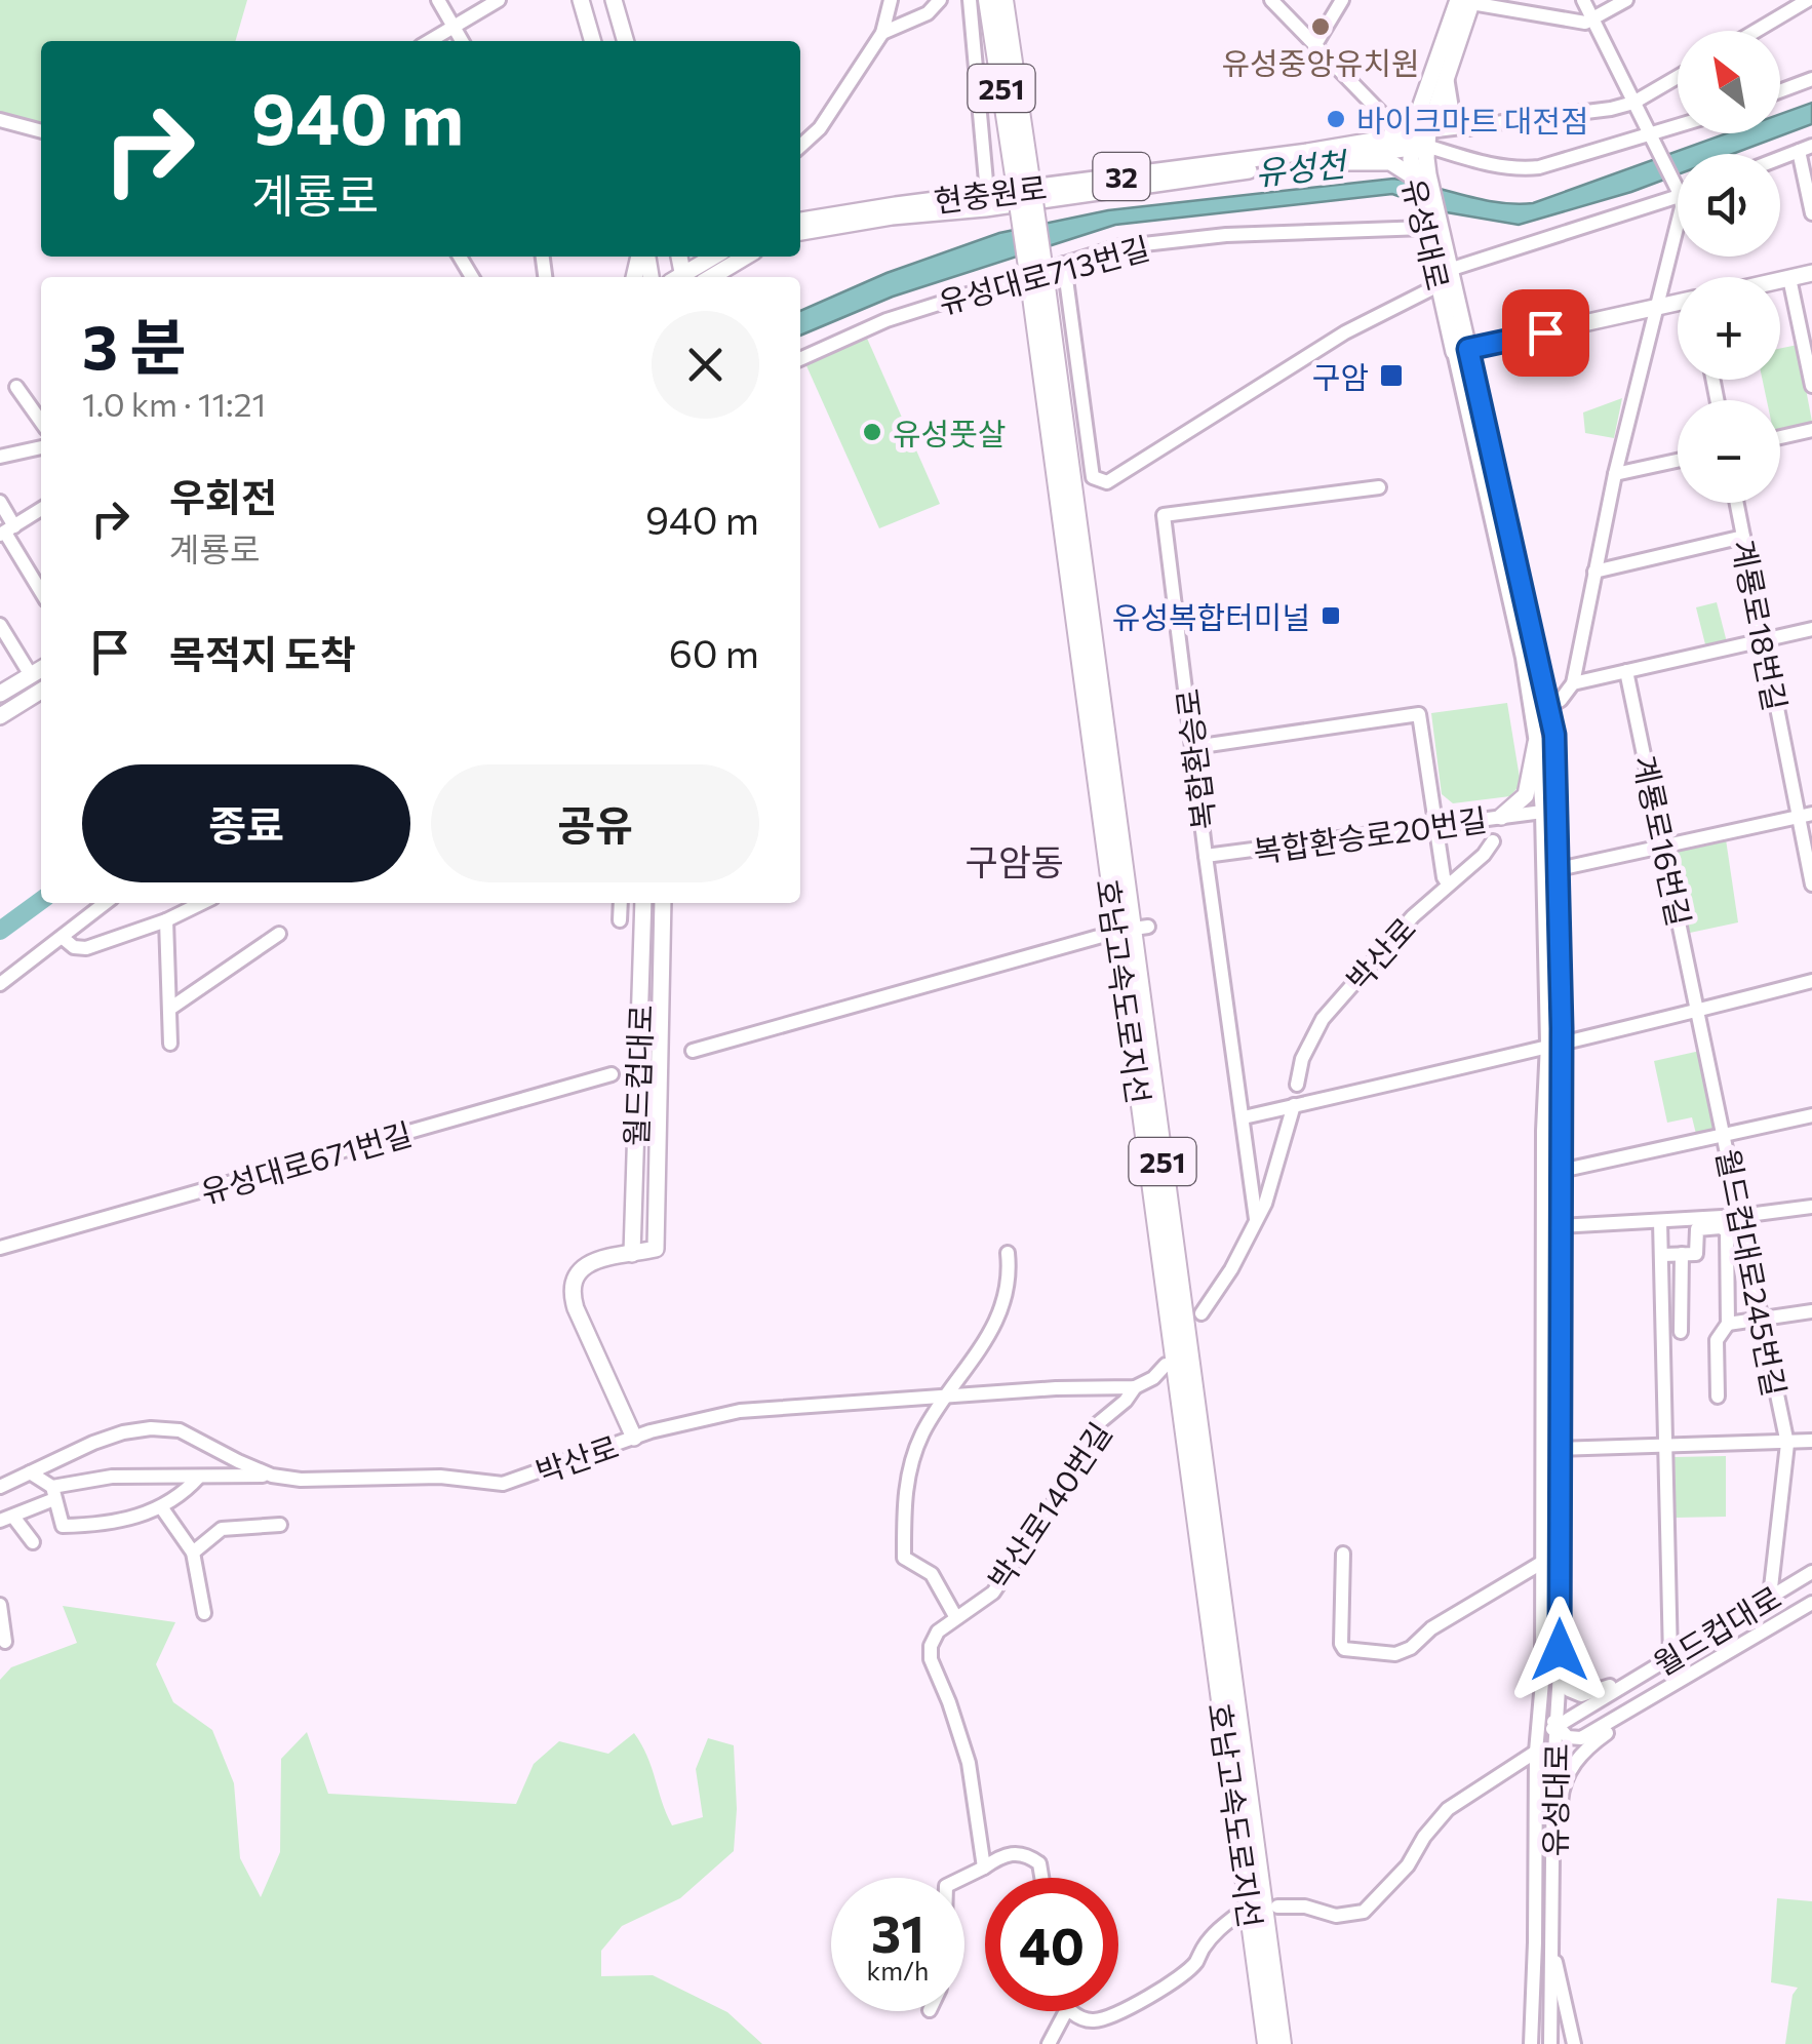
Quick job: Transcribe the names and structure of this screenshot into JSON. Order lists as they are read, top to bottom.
{
  "streets": {
    "highway": ["251", "호남고속도로지선"],
    "main road": [
      "32",
      "현충원로",
      "유성대로",
      "월드컵대로"
    ],
    "street": [
      "유성대로713번길",
      "계룡로18번길",
      "복합환승로",
      "복합환승로20번길",
      "계룡로16번길",
      "박산로",
      "유성대로671번길",
      "월드컵대로245번길",
      "박산로140번길"
    ]
  },
  "crossings": [
    ["현충원로", "유성대로"],
    ["유성대로", "유성대로713번길"],
    ["유성대로", "복합환승로20번길"],
    ["유성대로", "월드컵대로"],
    ["복합환승로", "복합환승로20번길"],
    ["계룡로16번길", "월드컵대로245번길"],
    ["박산로", "박산로140번길"],
    ["월드컵대로", "월드컵대로245번길"]
  ],
  "districts": ["구암동"],
  "water": ["유성천"],
  "places": {
    "other": ["유성중앙유치원", "바이크마트 대전점", "유성풋살"],
    "transit": ["구암", "유성복합터미널"]
  },
  "north": "top left",
  "page": {
    "map_buttons": ["+", "−"],
    "turn": ["940 m", "계룡로"],
    "heading": ["3 분", "1.0 km · 11:21"],
    "list": [
      {
        "name": "우회전",
        "note": "계룡로",
        "value": "940 m"
      },
      {
        "name": "목적지 도착",
        "value": "60 m"
      }
    ],
    "buttons": ["종료", "공유"],
    "speed": "31 km/h",
    "limit": "40"
  }
}
